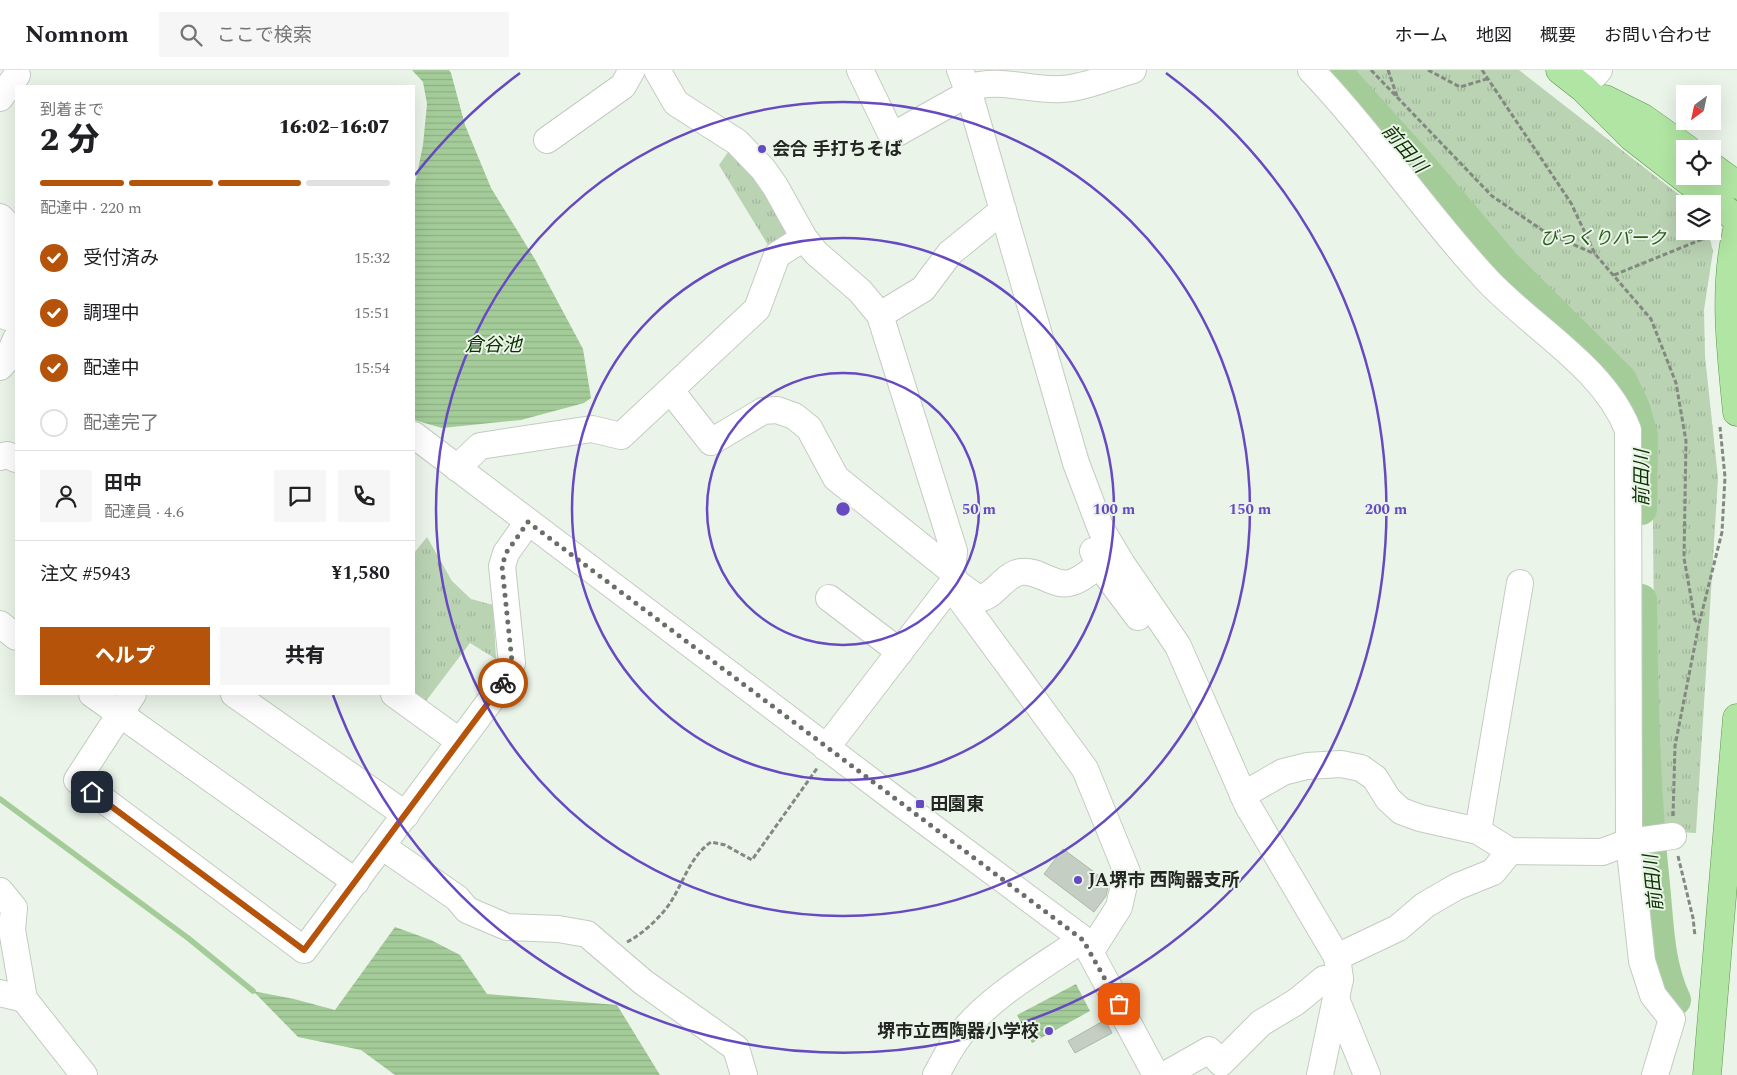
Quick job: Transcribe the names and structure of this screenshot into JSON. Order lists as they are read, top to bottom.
{
  "water": ["前田川", "倉谷池"],
  "parks": ["びっくりパーク"],
  "places": {
    "other": ["会合 手打ちそば", "JA堺市 西陶器支所", "堺市立西陶器小学校"],
    "transit": ["田園東"]
  },
  "north": "bottom left",
  "page": {
    "header": "Nomnom",
    "search": "ここで検索",
    "nav": [
      "ホーム",
      "地図",
      "概要",
      "お問い合わせ"
    ],
    "heading": ["2 分", "到着まで", "16:02–16:07"],
    "panel": [
      "田中",
      "配達員 · 4.6",
      "注文 #5943",
      "¥1,580"
    ],
    "bar": "配達中 · 220 m",
    "list": [
      ["受付済み", "15:32"],
      ["調理中", "15:51"],
      ["配達中", "15:54"],
      "配達完了"
    ],
    "buttons": ["ヘルプ", "共有"]
  },
  "rings": [
    "50 m",
    "100 m",
    "150 m",
    "200 m"
  ]
}
